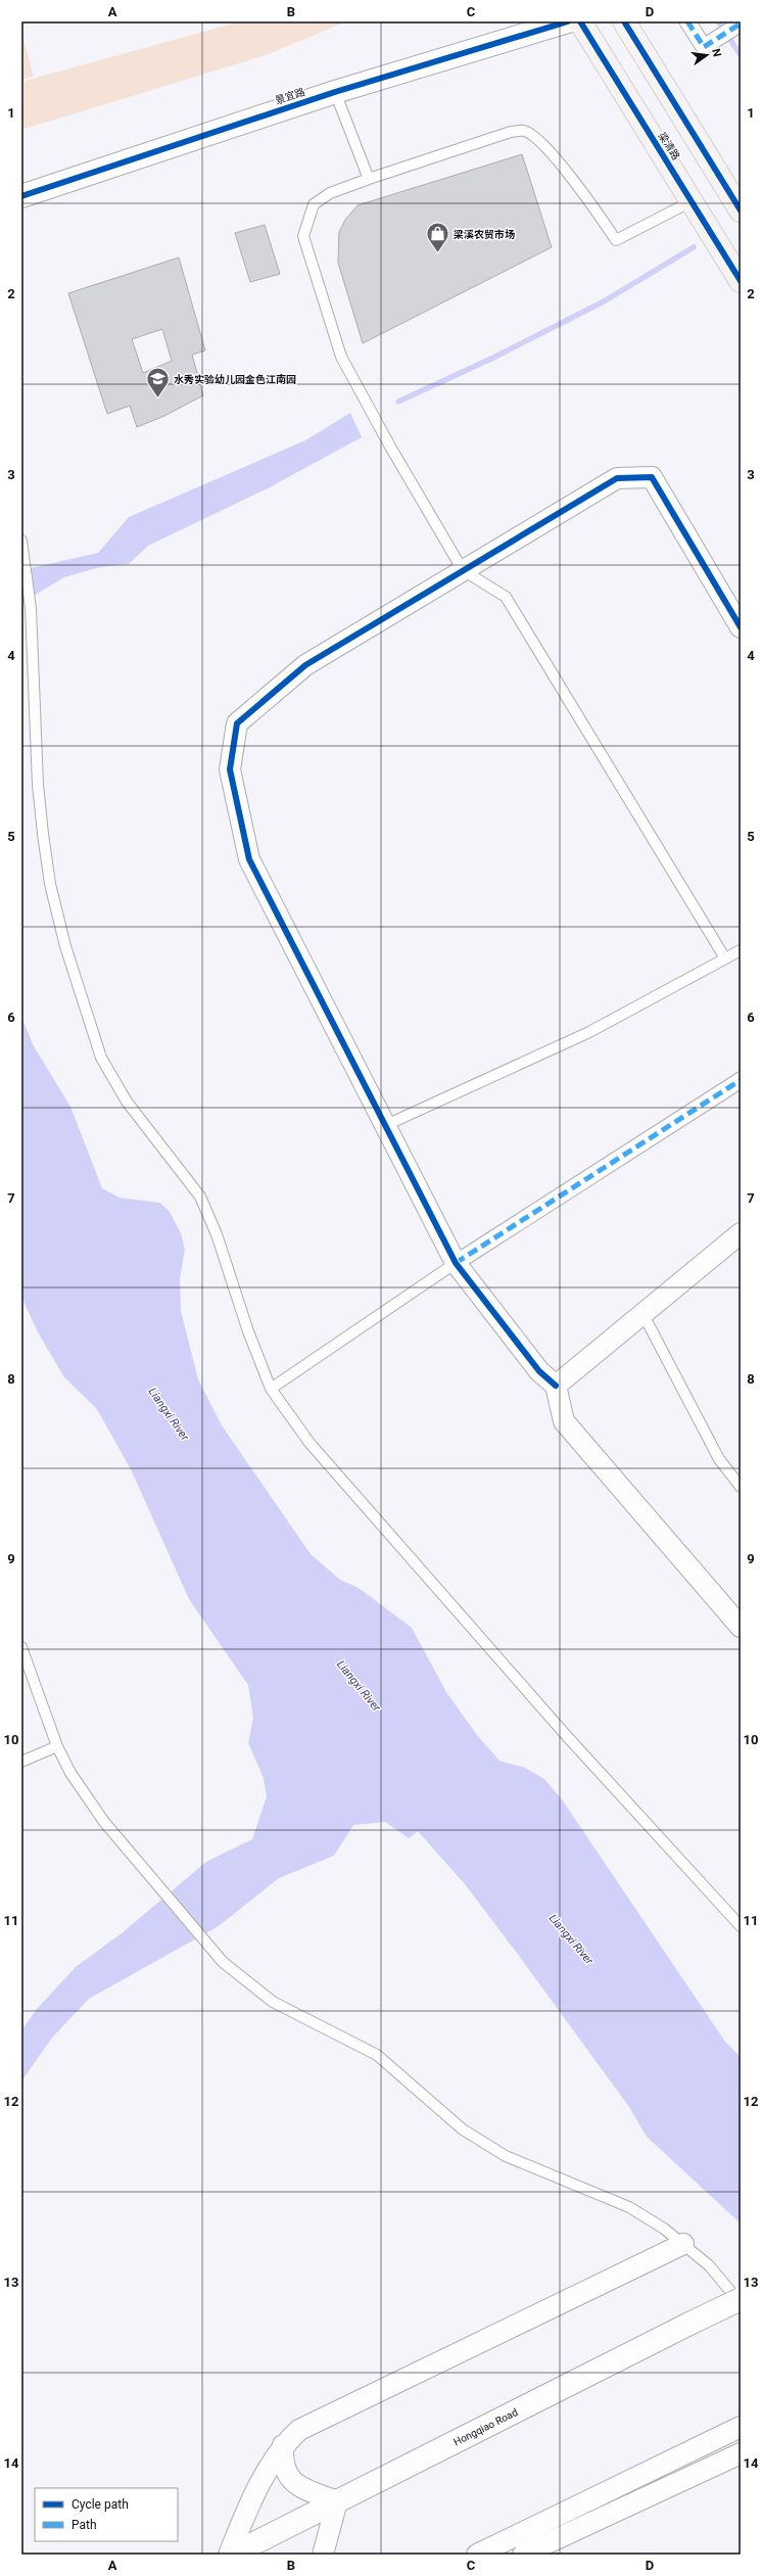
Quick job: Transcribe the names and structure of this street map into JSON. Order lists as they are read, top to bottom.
{
  "streets": {
    "main road": ["梁清路"],
    "street": ["景宜路", "Hongqiao Road"]
  },
  "water": ["Liangxi River"],
  "places": {
    "shop": ["梁溪农贸市场"],
    "school or university": ["水秀实验幼儿园金色江南园"]
  },
  "legend": ["Cycle path", "Path"],
  "north": "right",
  "grid": {
    "columns": [
      "A",
      "B",
      "C",
      "D"
    ],
    "rows": [
      "1",
      "2",
      "3",
      "4",
      "5",
      "6",
      "7",
      "8",
      "9",
      "10",
      "11",
      "12",
      "13",
      "14"
    ]
  }
}
